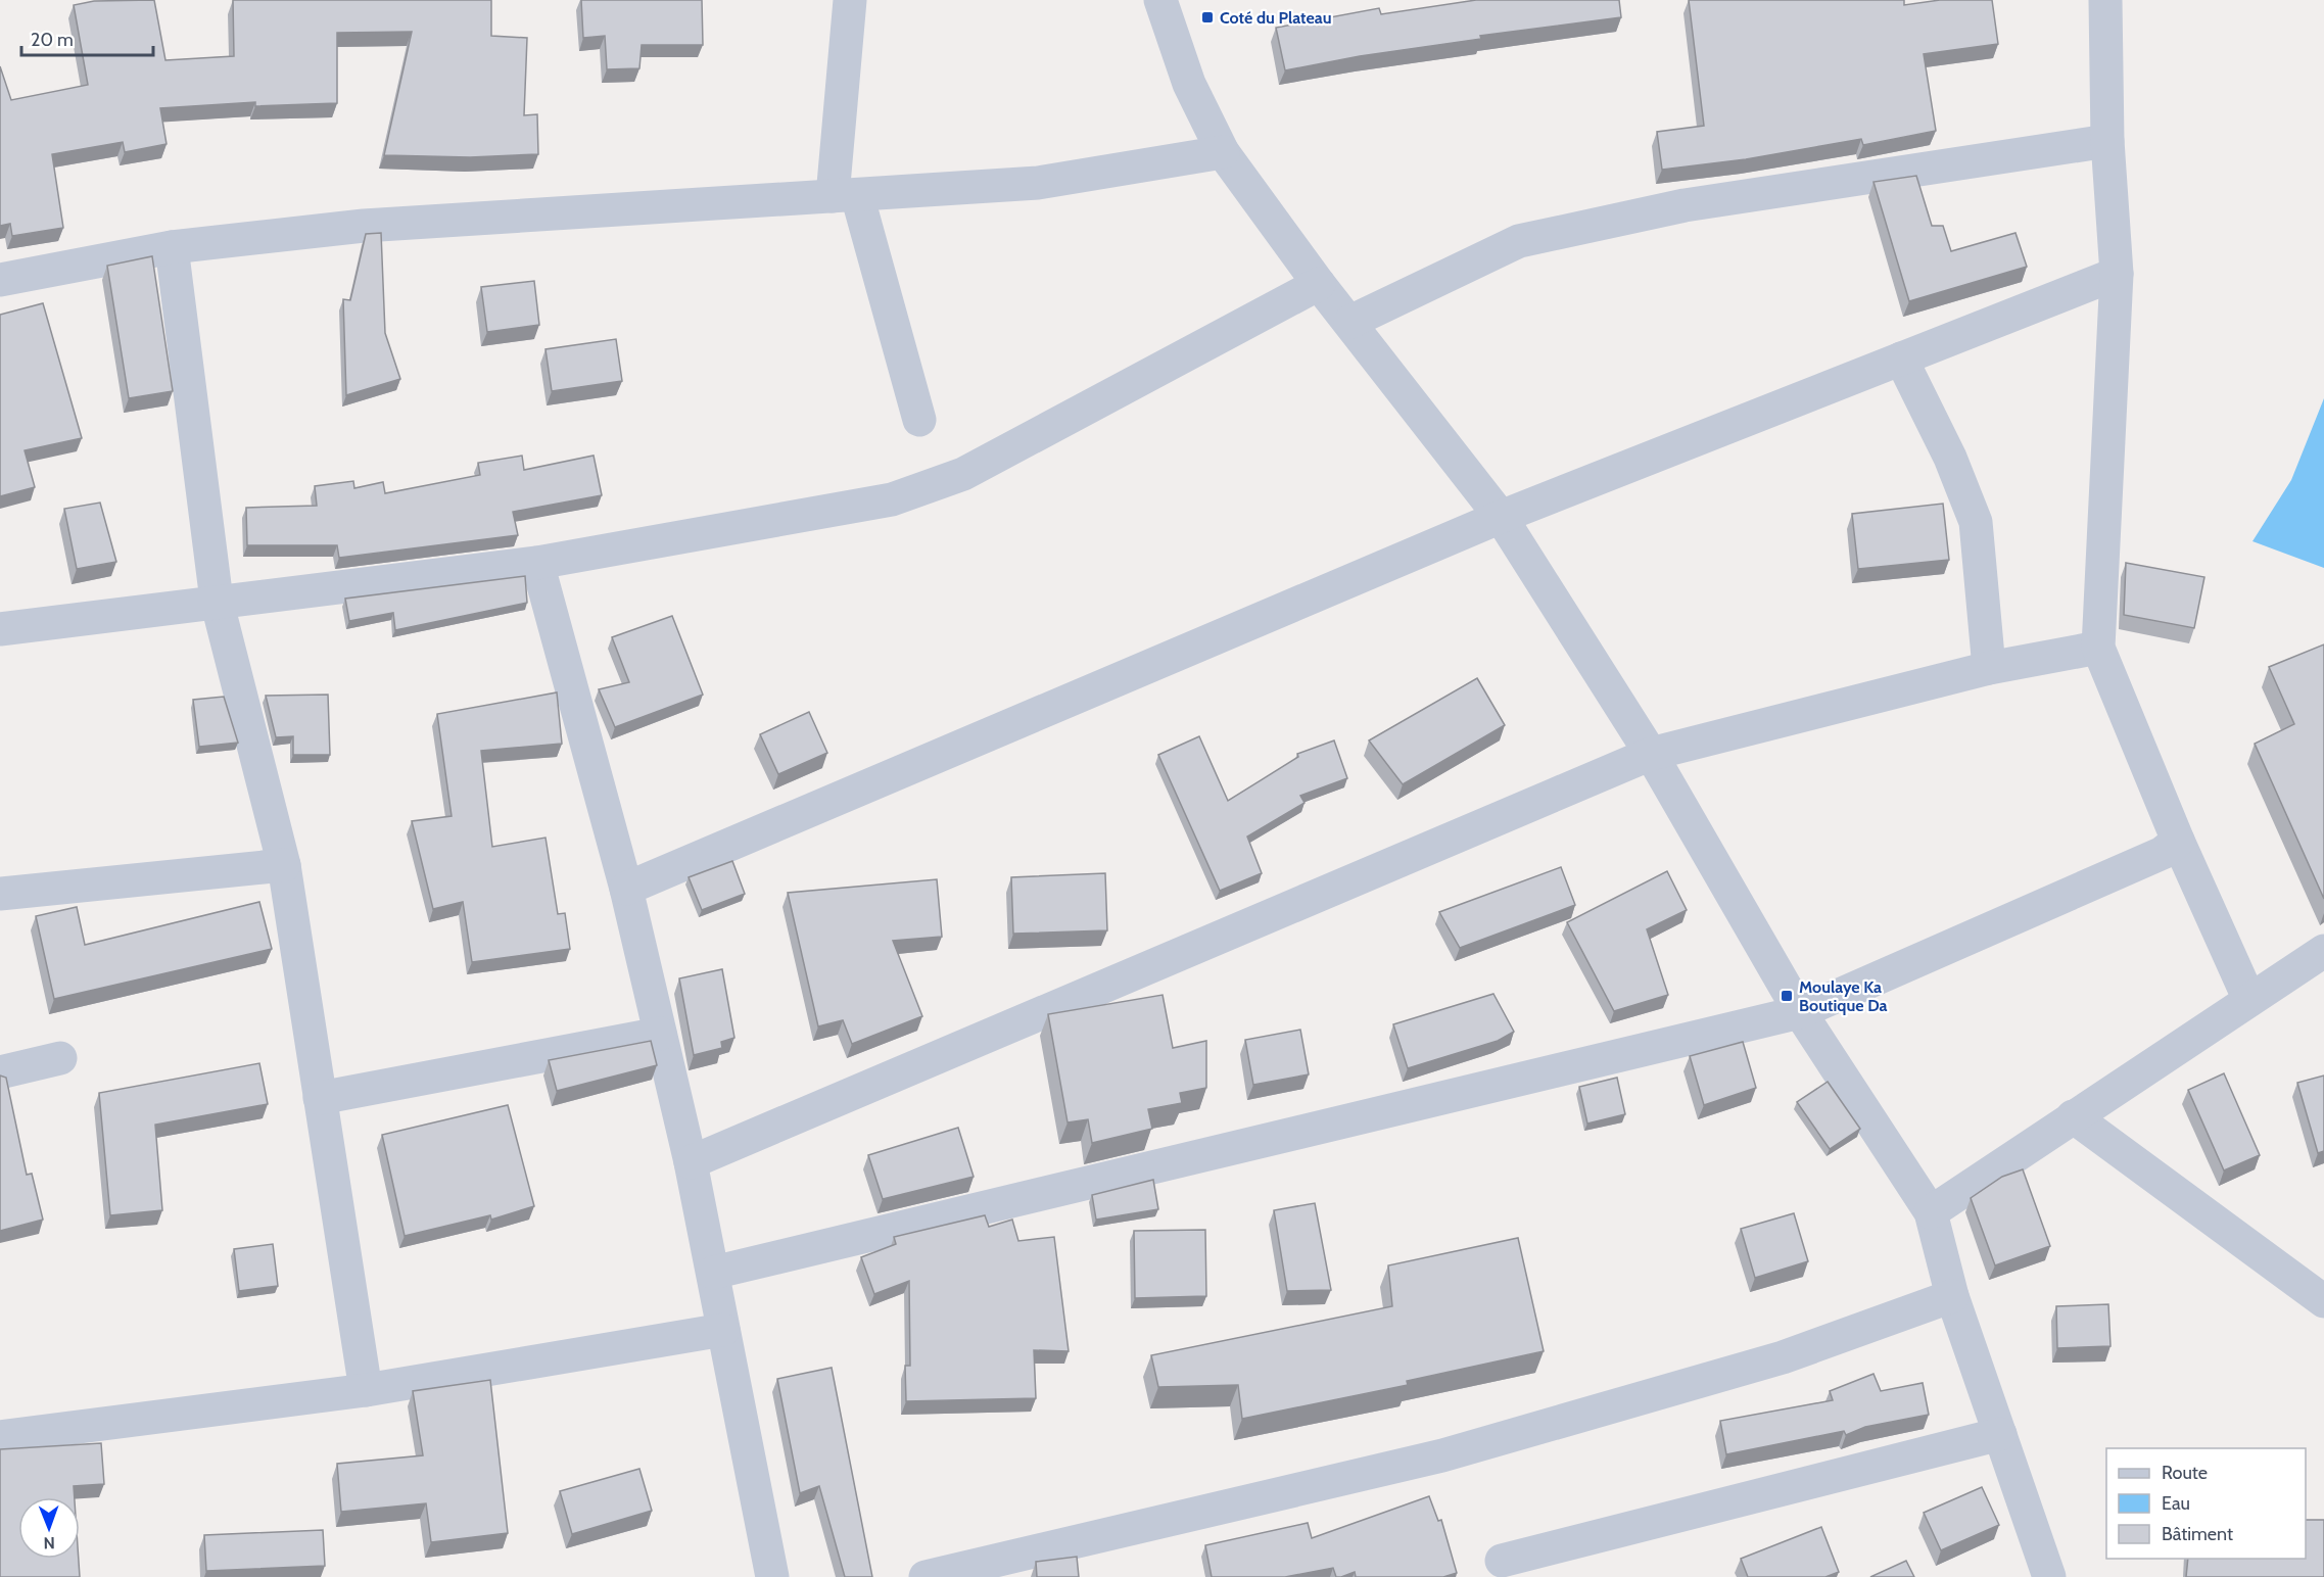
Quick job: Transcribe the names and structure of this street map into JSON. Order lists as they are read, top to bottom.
{
  "places": {
    "transit": ["Coté du Plateau", "Moulaye Ka Boutique Da"]
  },
  "legend": ["Route", "Eau", "Bâtiment"],
  "scale_bar": "20 m",
  "north": "bottom"
}
